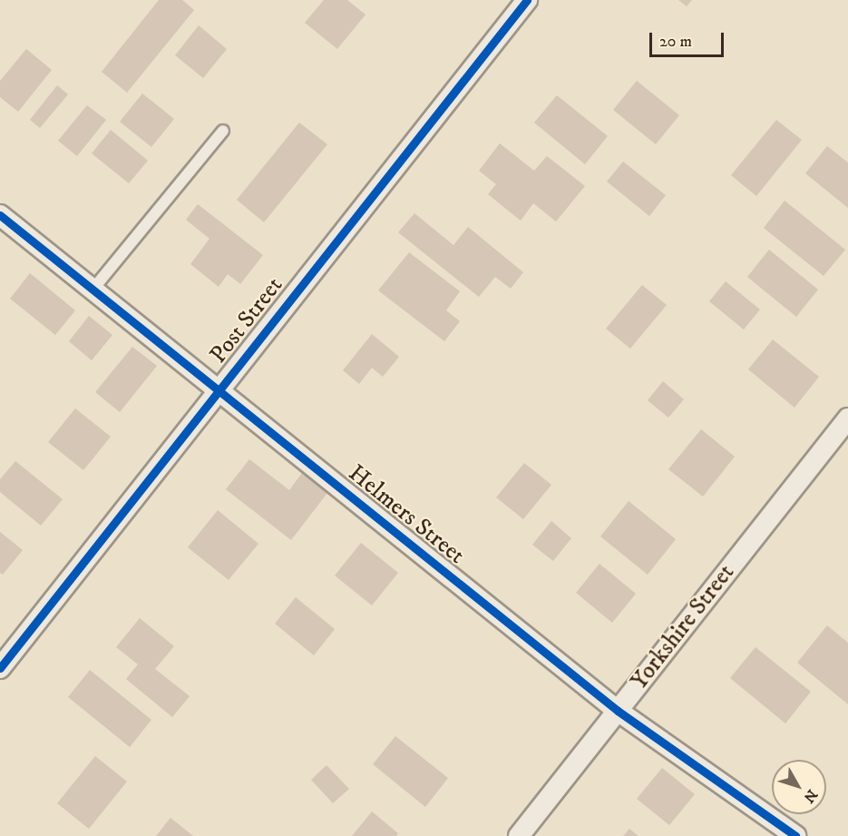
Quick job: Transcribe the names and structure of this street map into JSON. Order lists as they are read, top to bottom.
{
  "streets": {
    "street": ["Post Street", "Helmers Street", "Yorkshire Street"]
  },
  "crossings": [
    ["Post Street", "Helmers Street"],
    ["Helmers Street", "Yorkshire Street"]
  ],
  "scale_bar": "20 m",
  "north": "bottom right"
}
